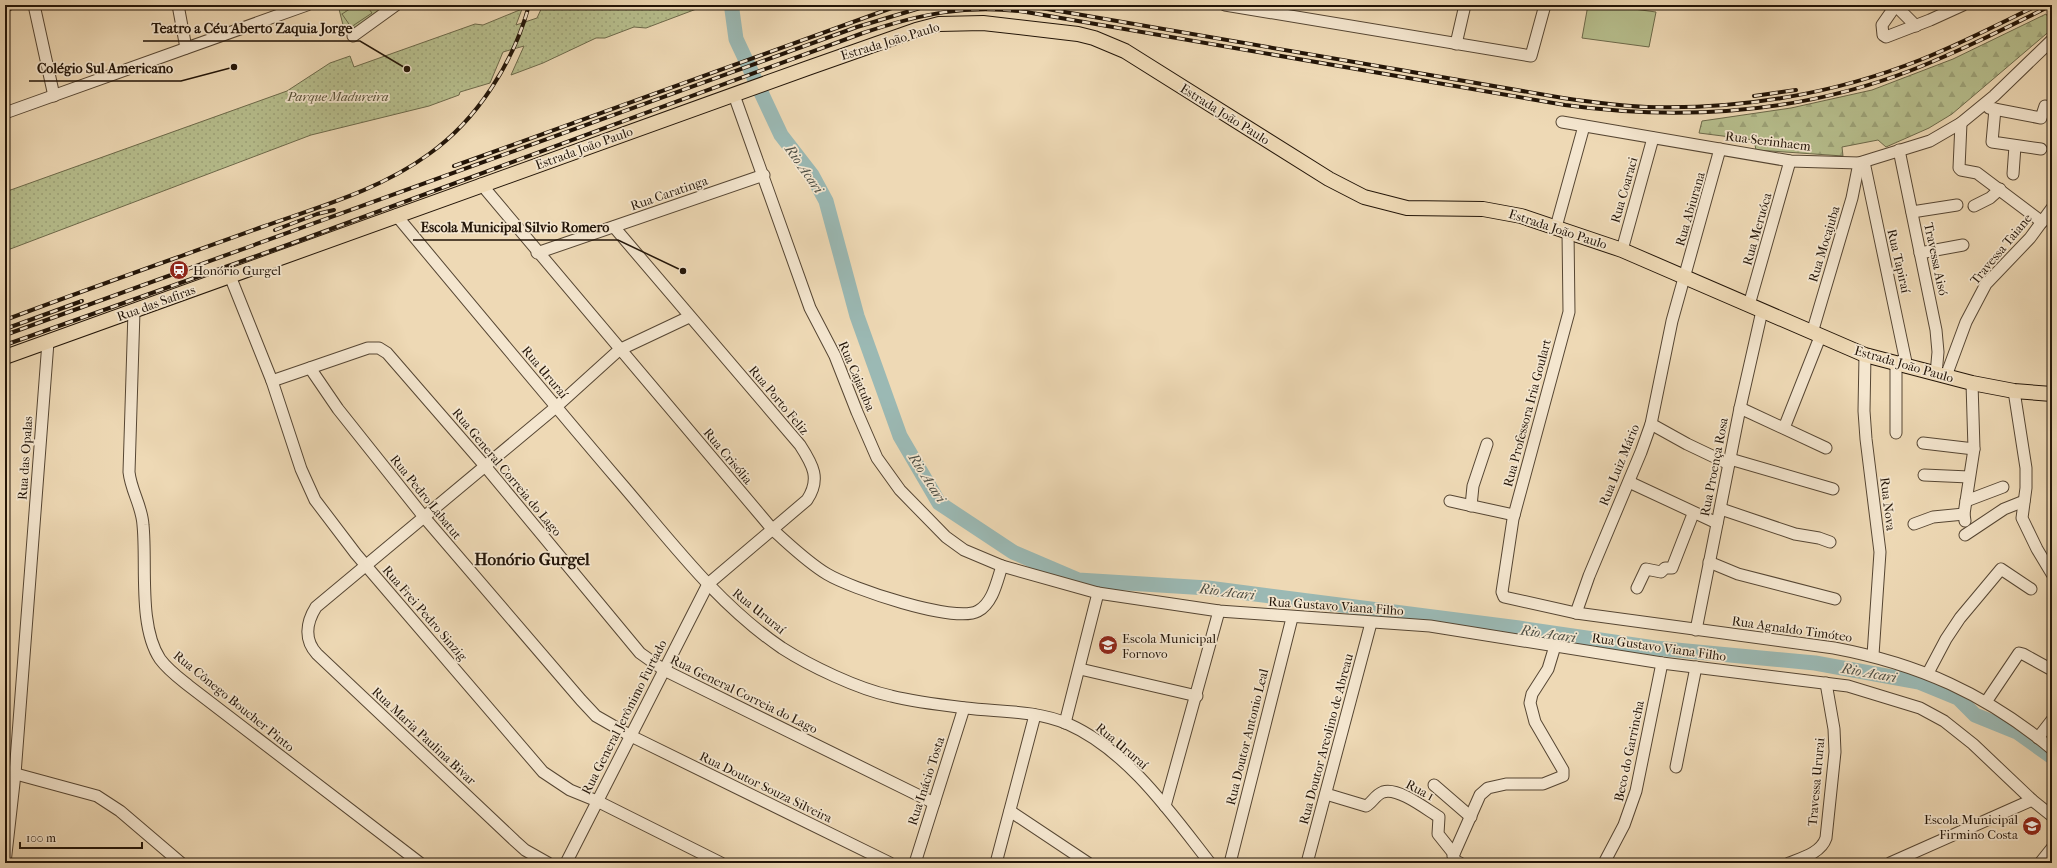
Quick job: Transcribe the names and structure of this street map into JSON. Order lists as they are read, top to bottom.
{
  "streets": {
    "main road": ["Estrada João Paulo", "Rua das Safiras"],
    "street": [
      "Rua Serinhaem",
      "Rua Coaraci",
      "Rua Caratinga",
      "Rua Abiurana",
      "Rua Meruóca",
      "Rua Mocajuba",
      "Travessa Taiane",
      "Travessa Aisó",
      "Rua Tapiraí",
      "Rua Ururaí",
      "Rua Cajatuba",
      "Rua Porto Feliz",
      "Rua Professora Iria Goulart",
      "Rua Crisólia",
      "Rua das Opalas",
      "Rua Luiz Mário",
      "Rua Proença Rosa",
      "Rua General Correia do Lago",
      "Rua Pedro Labatut",
      "Rua Nova",
      "Rua Gustavo Viana Filho",
      "Rua Frei Pedro Sinzig",
      "Rua Agnaldo Timóteo",
      "Rua Cônego Boucher Pinto",
      "Rua General Jerônimo Furtado",
      "Rua Maria Paulina Bivar",
      "Rua Doutor Antonio Leal",
      "Rua Doutor Areolino de Abreau",
      "Beco do Garrincha",
      "Rua Inácio Tosta",
      "Travessa Ururai",
      "Rua Doutor Souza Silveira",
      "Rua 1"
    ]
  },
  "crossings": [
    ["Estrada João Paulo", "Rua Coaraci"],
    ["Estrada João Paulo", "Rua Abiurana"],
    ["Estrada João Paulo", "Rua Meruóca"],
    ["Estrada João Paulo", "Rua Mocajuba"],
    ["Estrada João Paulo", "Travessa Taiane"],
    ["Estrada João Paulo", "Travessa Aisó"],
    ["Estrada João Paulo", "Rua Tapiraí"],
    ["Estrada João Paulo", "Rua das Safiras"],
    ["Estrada João Paulo", "Rua Ururaí"],
    ["Estrada João Paulo", "Rua Cajatuba"],
    ["Estrada João Paulo", "Rua Professora Iria Goulart"],
    ["Estrada João Paulo", "Rua Crisólia"],
    ["Estrada João Paulo", "Rua Luiz Mário"],
    ["Estrada João Paulo", "Rua Proença Rosa"],
    ["Estrada João Paulo", "Rua Nova"],
    ["Rua Serinhaem", "Rua Coaraci"],
    ["Rua Serinhaem", "Rua Abiurana"],
    ["Rua Serinhaem", "Rua Meruóca"],
    ["Rua Serinhaem", "Rua Mocajuba"],
    ["Rua Serinhaem", "Travessa Aisó"],
    ["Rua Serinhaem", "Rua Tapiraí"],
    ["Rua Serinhaem", "Rua Professora Iria Goulart"],
    ["Rua Caratinga", "Rua Cajatuba"],
    ["Rua Caratinga", "Rua Porto Feliz"],
    ["Rua Caratinga", "Rua Crisólia"],
    ["Rua Abiurana", "Rua Luiz Mário"],
    ["Rua Meruóca", "Rua Proença Rosa"],
    ["Rua Mocajuba", "Rua Tapiraí"],
    ["Travessa Taiane", "Travessa Aisó"],
    ["Rua das Safiras", "Rua Ururaí"],
    ["Rua das Safiras", "Rua das Opalas"],
    ["Rua das Safiras", "Rua Frei Pedro Sinzig"],
    ["Rua das Safiras", "Rua Cônego Boucher Pinto"],
    ["Rua Ururaí", "Rua Porto Feliz"],
    ["Rua Ururaí", "Rua General Jerônimo Furtado"],
    ["Rua Ururaí", "Rua Inácio Tosta"],
    ["Rua Cajatuba", "Rua Crisólia"],
    ["Rua Cajatuba", "Rua Gustavo Viana Filho"],
    ["Rua Porto Feliz", "Rua Crisólia"],
    ["Rua Porto Feliz", "Rua General Jerônimo Furtado"],
    ["Rua Professora Iria Goulart", "Rua Agnaldo Timóteo"],
    ["Rua Luiz Mário", "Rua Agnaldo Timóteo"],
    ["Rua Proença Rosa", "Rua Agnaldo Timóteo"],
    ["Rua General Correia do Lago", "Rua Pedro Labatut"],
    ["Rua General Correia do Lago", "Rua Frei Pedro Sinzig"],
    ["Rua General Correia do Lago", "Rua General Jerônimo Furtado"],
    ["Rua General Correia do Lago", "Rua Inácio Tosta"],
    ["Rua Pedro Labatut", "Rua General Jerônimo Furtado"],
    ["Rua Pedro Labatut", "Rua Doutor Souza Silveira"],
    ["Rua Nova", "Rua Agnaldo Timóteo"],
    ["Rua Gustavo Viana Filho", "Rua Doutor Antonio Leal"],
    ["Rua Gustavo Viana Filho", "Rua Doutor Areolino de Abreau"],
    ["Rua Gustavo Viana Filho", "Beco do Garrincha"],
    ["Rua Gustavo Viana Filho", "Travessa Ururai"],
    ["Rua Frei Pedro Sinzig", "Rua General Jerônimo Furtado"],
    ["Rua Frei Pedro Sinzig", "Rua Maria Paulina Bivar"],
    ["Rua General Jerônimo Furtado", "Rua Doutor Souza Silveira"],
    ["Rua Doutor Areolino de Abreau", "Rua 1"]
  ],
  "districts": ["Honório Gurgel"],
  "water": ["Rio Acari"],
  "parks": ["Parque Madureira"],
  "places": {
    "other": ["Colégio Sul Americano", "Teatro a Céu Aberto Zaquia Jorge", "Escola Municipal Silvio Romero"],
    "station": ["Honório Gurgel"],
    "school or university": ["Escola Municipal Fornovo", "Escola Municipal Firmino Costa"]
  },
  "scale_bar": "100 m"
}
